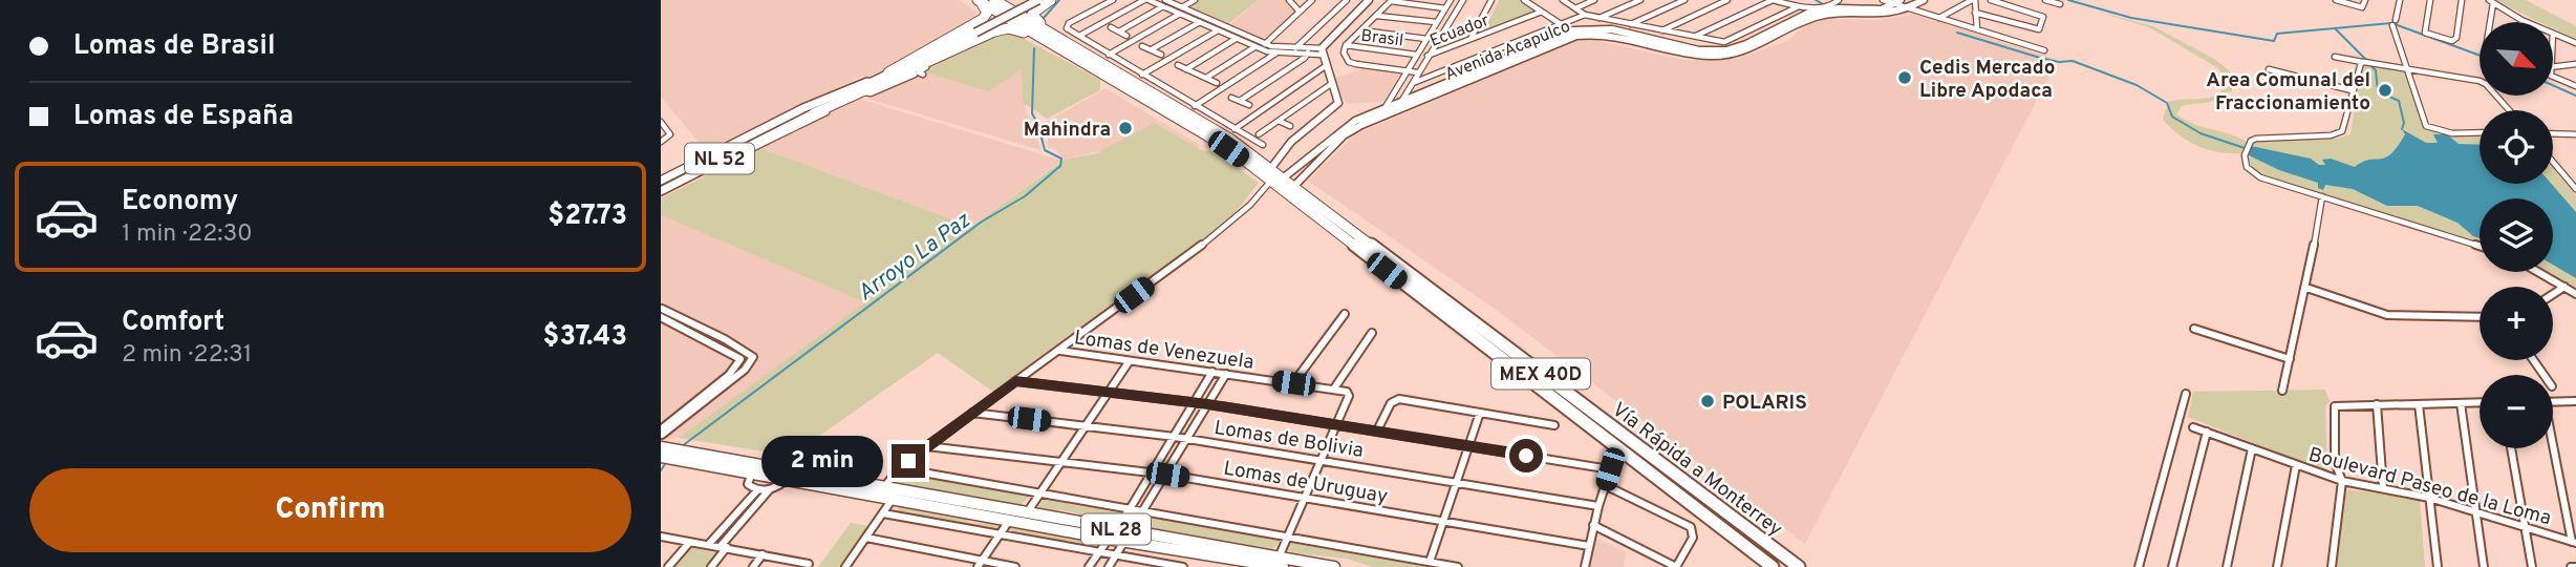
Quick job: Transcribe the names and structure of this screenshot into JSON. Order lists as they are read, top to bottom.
{
  "streets": {
    "highway": ["MEX 40D", "Vía Rápida a Monterrey"],
    "main road": ["NL 52", "NL 28"],
    "street": [
      "Ecuador",
      "Brasil",
      "Avenida Acapulco",
      "Lomas de Venezuela",
      "Lomas de Bolivia",
      "Lomas de Uruguay",
      "Boulevard Paseo de la Loma"
    ]
  },
  "crossings": [
    ["Avenida Acapulco", "Vía Rápida a Monterrey"],
    ["MEX 40D", "Vía Rápida a Monterrey"]
  ],
  "water": ["Arroyo La Paz"],
  "places": [
    "Cedis Mercado Libre Apodaca",
    "Area Comunal del Fraccionamiento",
    "Mahindra",
    "POLARIS"
  ],
  "north": "bottom right",
  "page": {
    "banner": ["Lomas de Brasil", "Lomas de España"],
    "map_buttons": ["+", "−"],
    "list": [
      {
        "name": "Economy",
        "note": "1 min · 22:30",
        "value": "$27.73"
      },
      {
        "name": "Comfort",
        "note": "2 min · 22:31",
        "value": "$37.43"
      }
    ],
    "bubble": "2 min",
    "buttons": "Confirm"
  }
}
